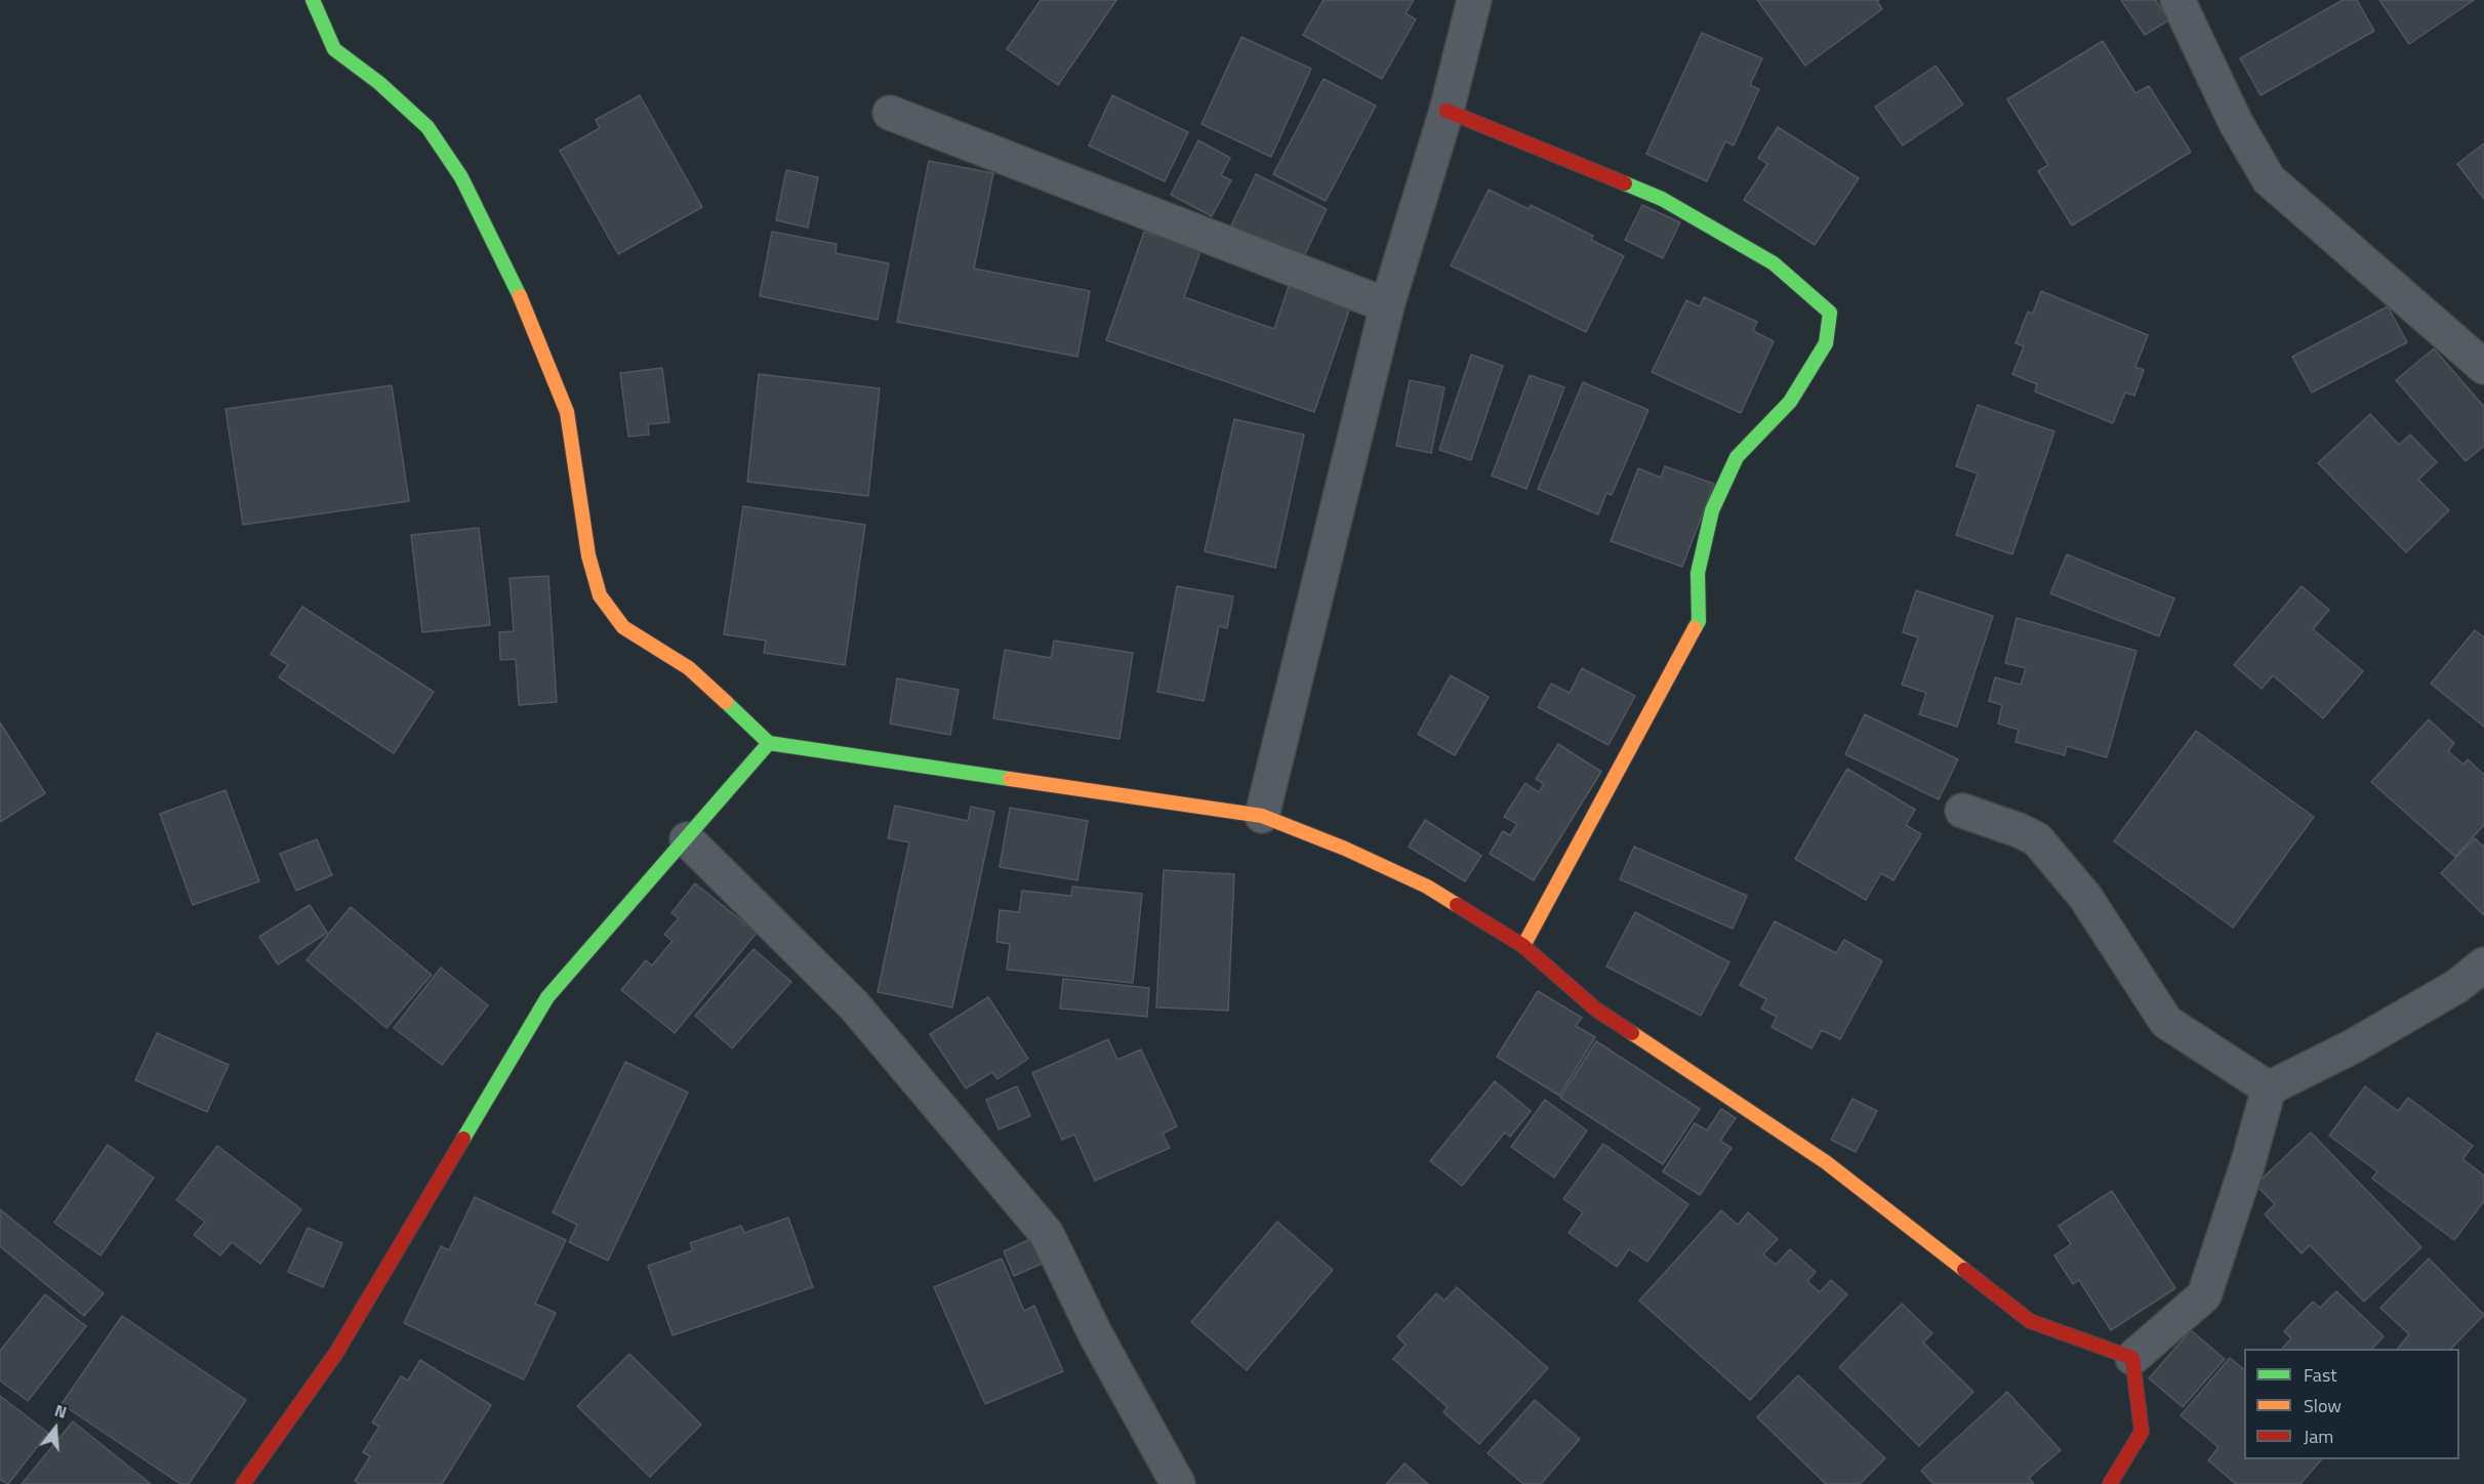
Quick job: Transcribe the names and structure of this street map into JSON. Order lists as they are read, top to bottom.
{
  "legend": ["Fast", "Slow", "Jam"],
  "north": "top"
}
